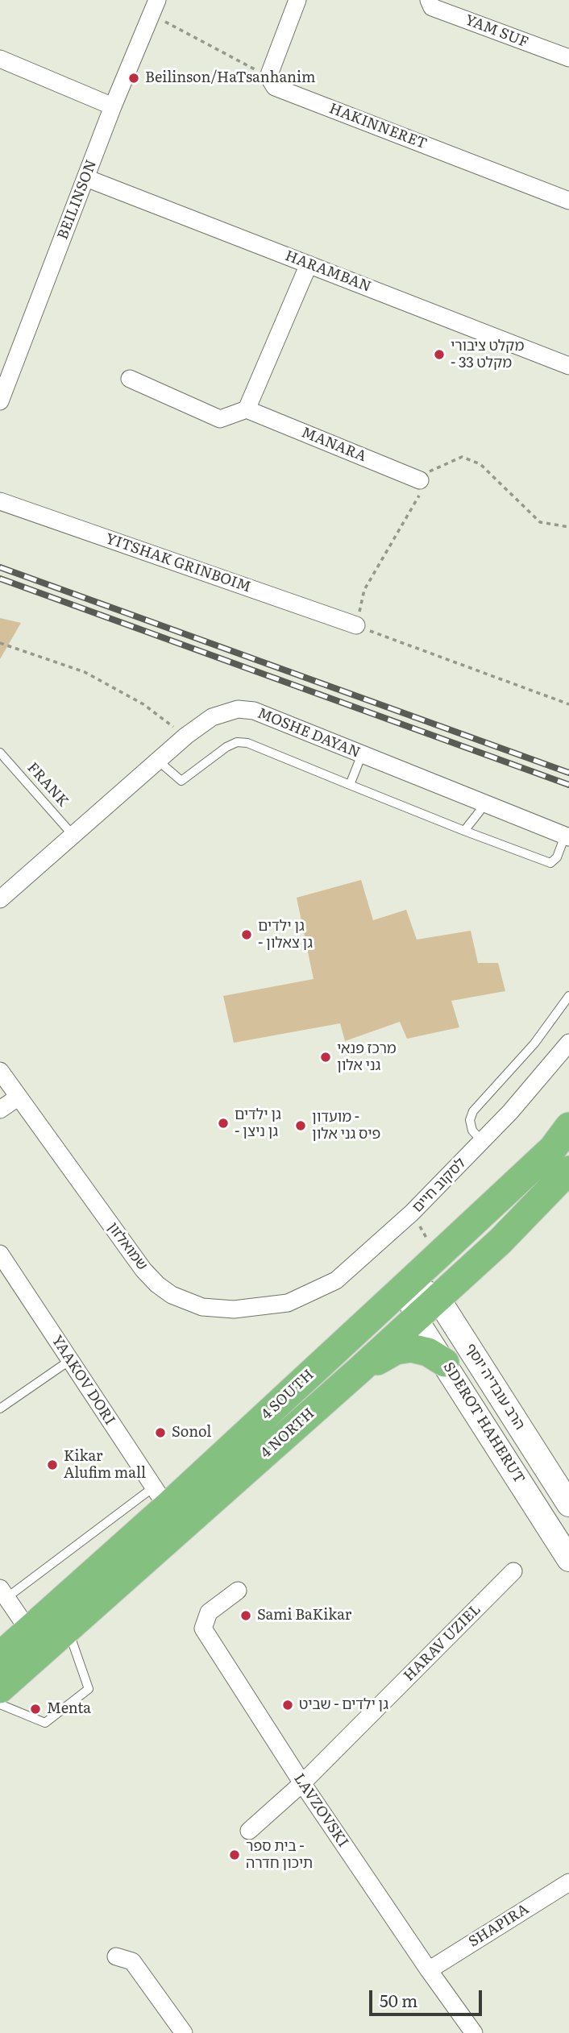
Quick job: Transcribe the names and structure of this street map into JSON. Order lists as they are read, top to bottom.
{
  "streets": {
    "highway": ["4 SOUTH", "4 NORTH"],
    "main road": ["הרב עובדיה יוסף", "SDEROT HAHERUT"],
    "street": [
      "YAM SUF",
      "HAKINNERET",
      "BEILINSON",
      "HARAMBAN",
      "MANARA",
      "YITSHAK GRINBOIM",
      "MOSHE DAYAN",
      "לסקוב חיים",
      "שמואלזון",
      "YAAKOV DORI",
      "HARAV UZIEL",
      "LAVZOVSKI",
      "SHAPIRA"
    ],
    "lane": ["FRANK"]
  },
  "crossings": [
    ["BEILINSON", "HARAMBAN"],
    ["MOSHE DAYAN", "FRANK"],
    ["לסקוב חיים", "שמואלזון"],
    ["YAAKOV DORI", "4 SOUTH"],
    ["הרב עובדיה יוסף", "4 NORTH"],
    ["4 SOUTH", "SDEROT HAHERUT"],
    ["SDEROT HAHERUT", "4 NORTH"],
    ["HARAV UZIEL", "LAVZOVSKI"],
    ["LAVZOVSKI", "SHAPIRA"]
  ],
  "places": [
    "Beilinson/HaTsanhanim",
    "מקלט ציבורי - מקלט 33",
    "גן ילדים - גן צאלון",
    "מרכז פנאי גני אלון",
    "גן ילדים - גן ניצן",
    "מועדון - פיס גני אלון",
    "Sonol",
    "Kikar Alufim mall",
    "Sami BaKikar",
    "גן ילדים - שביט",
    "Menta",
    "בית ספר - תיכון חדרה"
  ],
  "scale_bar": "50 m"
}
